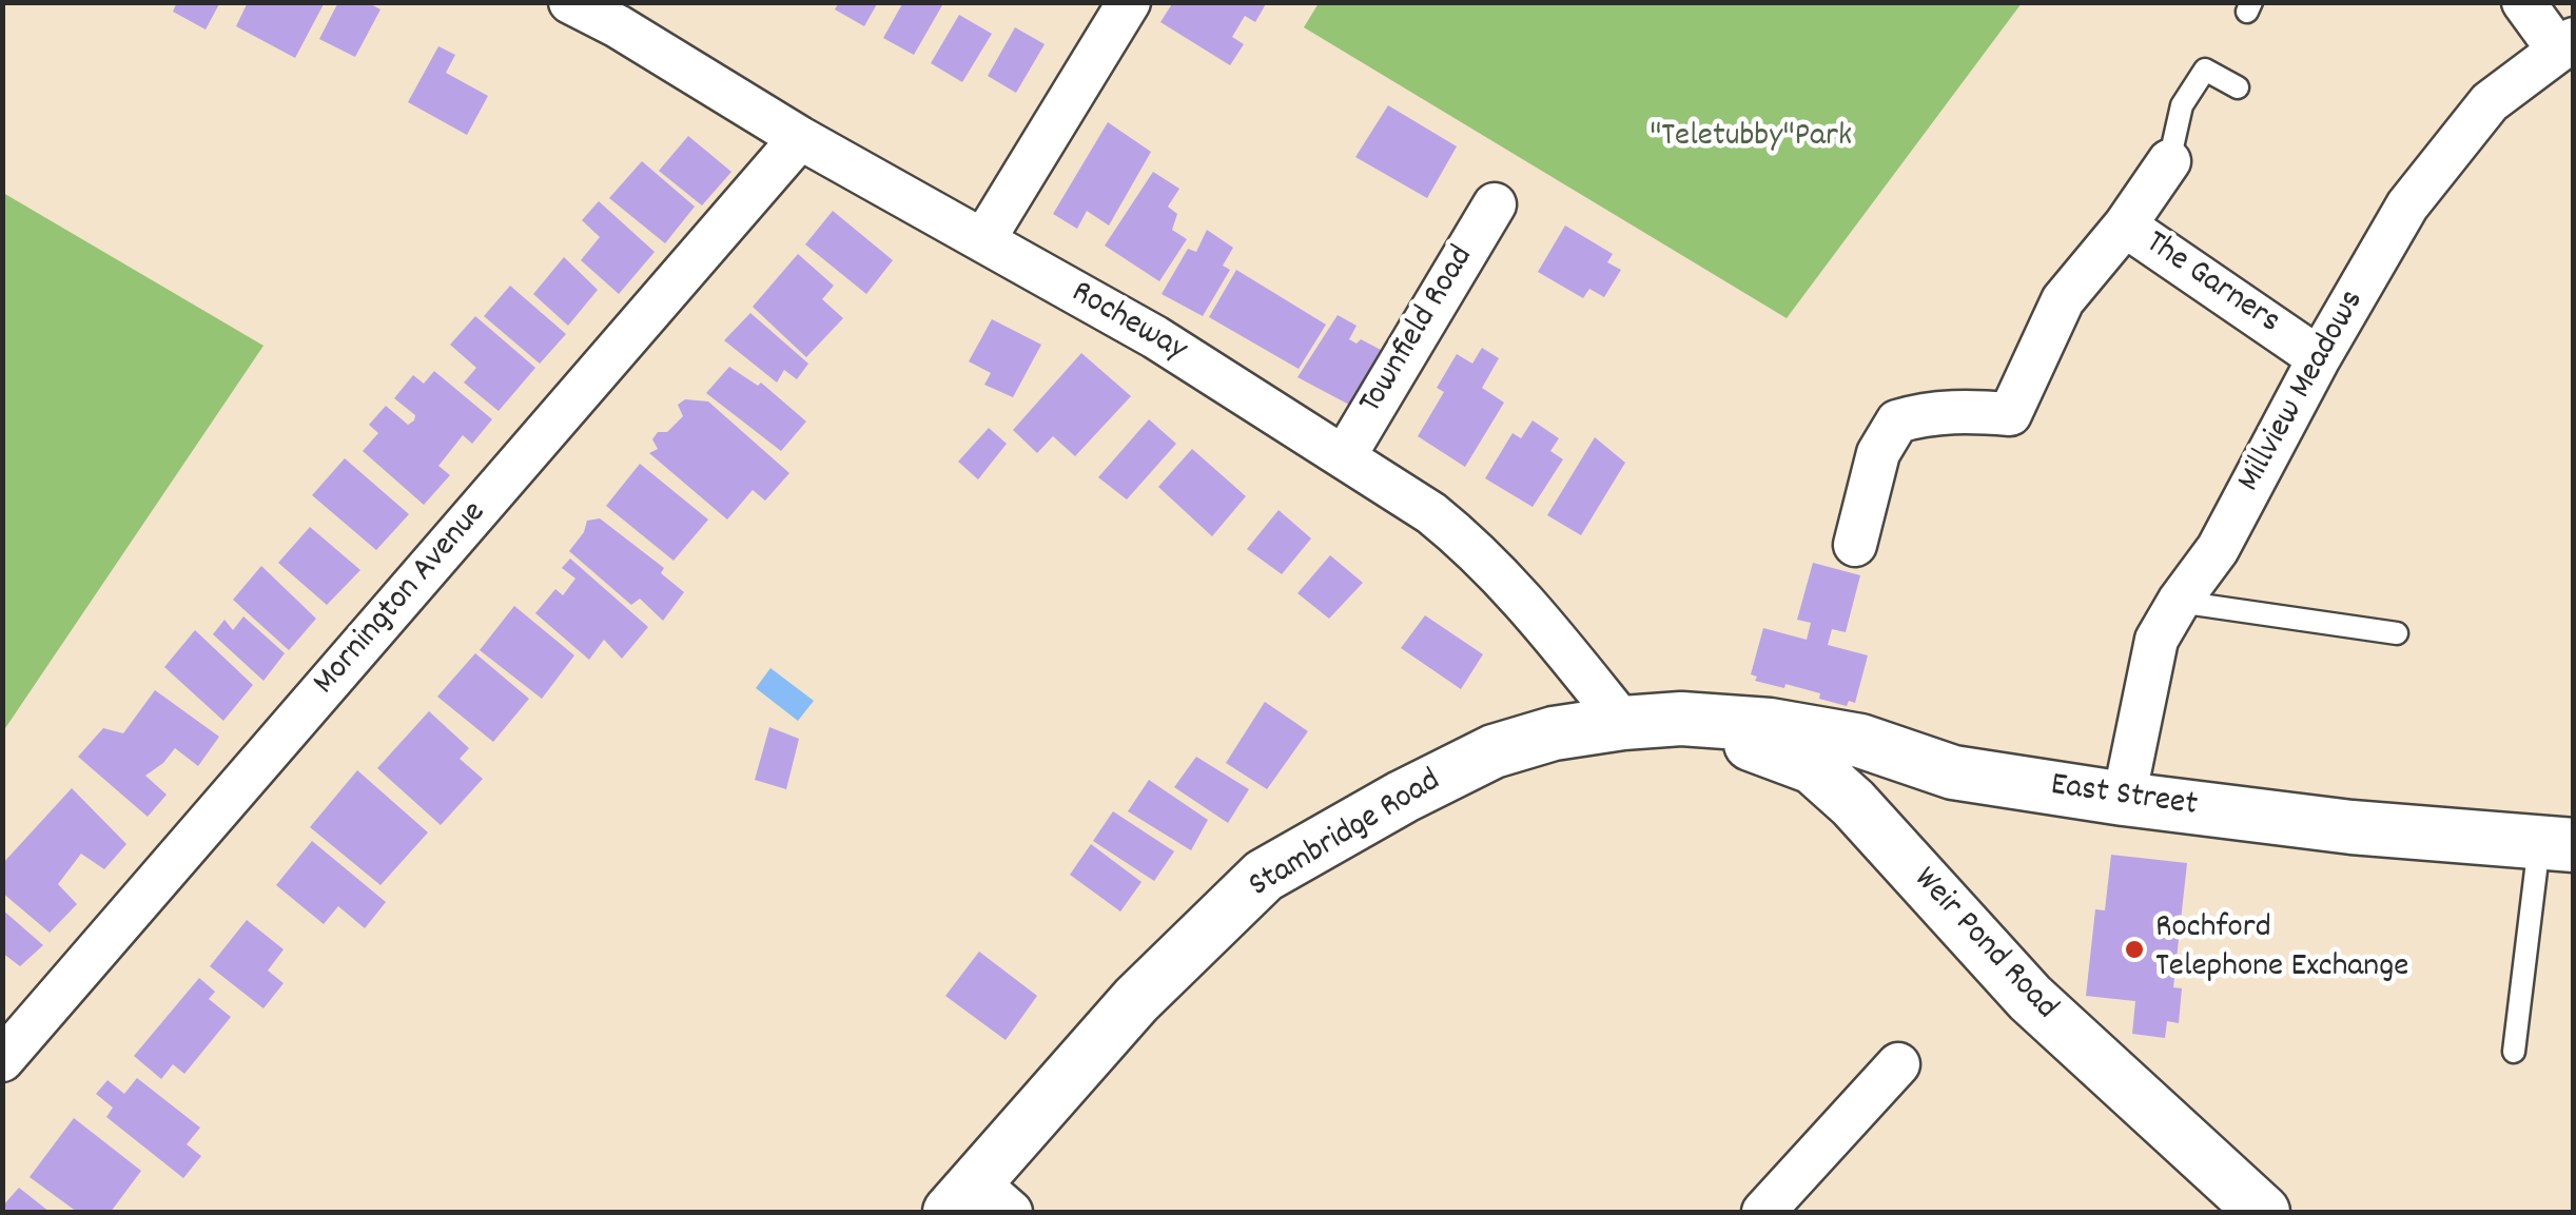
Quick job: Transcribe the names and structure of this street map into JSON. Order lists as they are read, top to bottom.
{
  "streets": {
    "street": [
      "The Garners",
      "Rocheway",
      "Townfield Road",
      "Millview Meadows",
      "Mornington Avenue",
      "East Street",
      "Stambridge Road",
      "Weir Pond Road"
    ]
  },
  "crossings": [
    ["The Garners", "Millview Meadows"],
    ["Rocheway", "Townfield Road"],
    ["Rocheway", "Mornington Avenue"],
    ["Rocheway", "Stambridge Road"],
    ["Millview Meadows", "East Street"],
    ["East Street", "Stambridge Road"],
    ["East Street", "Weir Pond Road"],
    ["Stambridge Road", "Weir Pond Road"]
  ],
  "parks": ["\"Teletubby\"Park"],
  "places": ["Rochford Telephone Exchange"]
}
